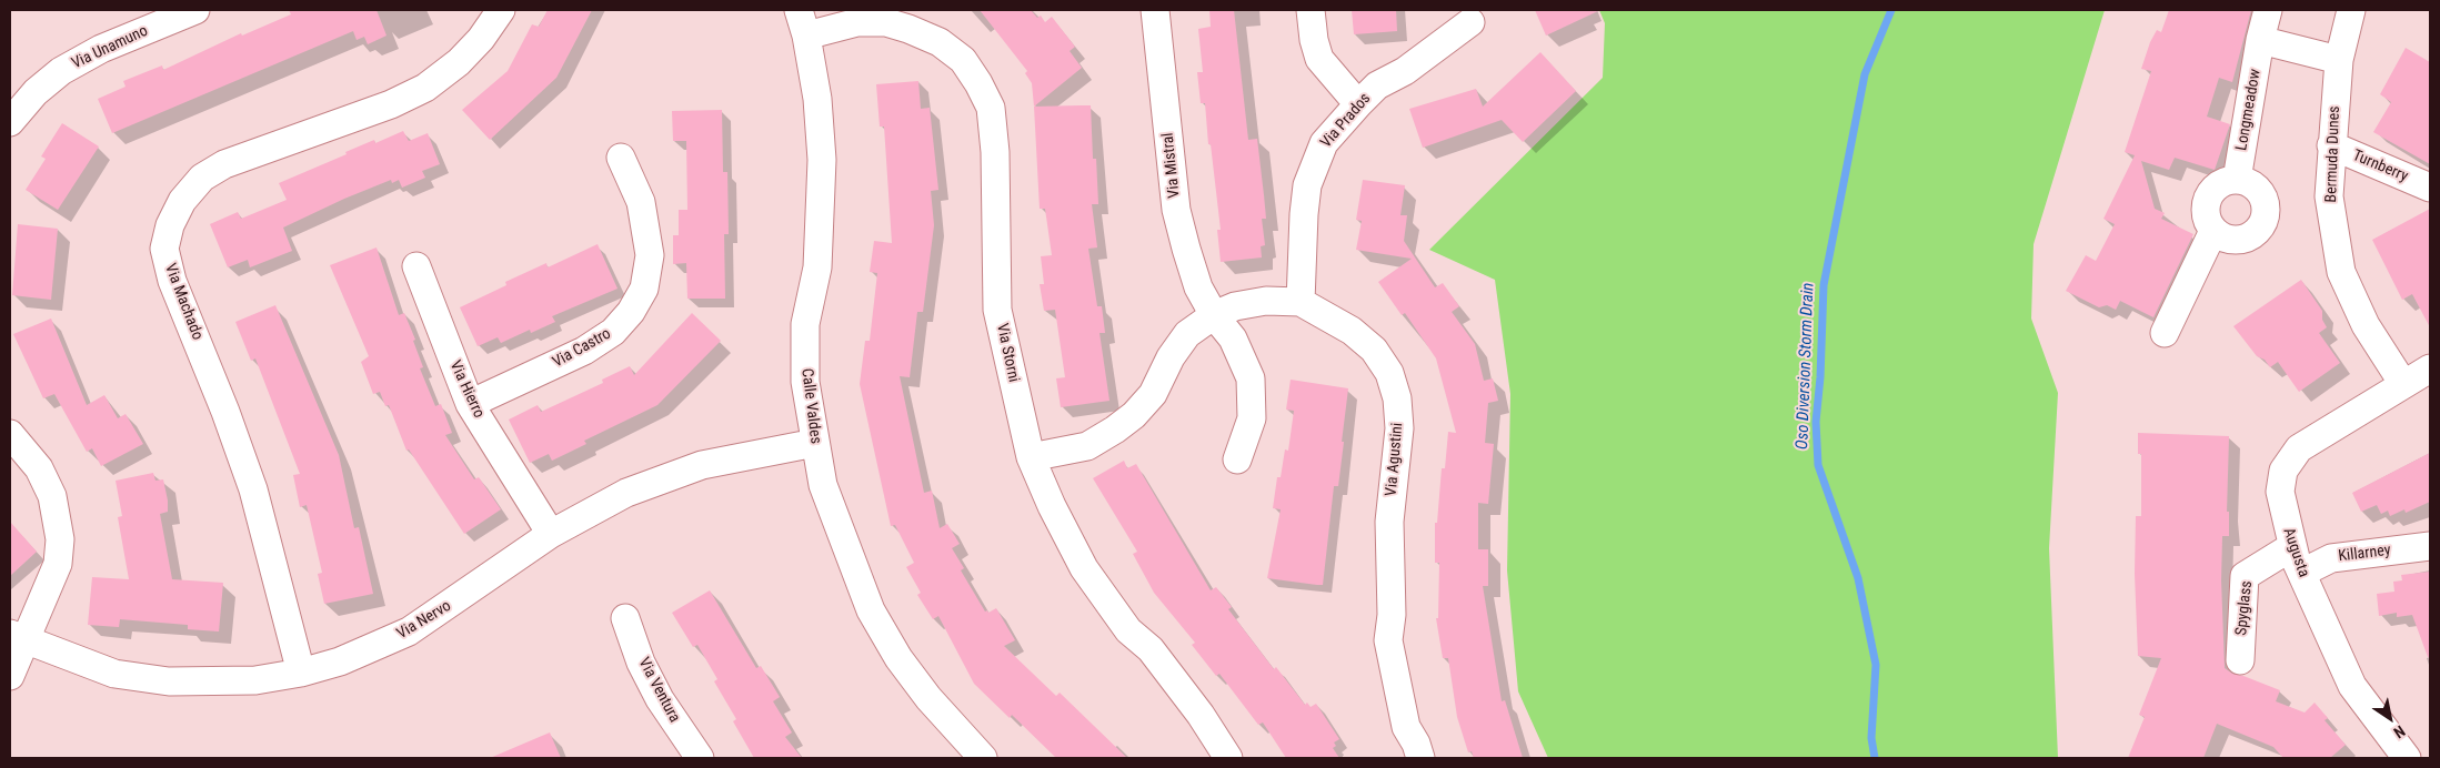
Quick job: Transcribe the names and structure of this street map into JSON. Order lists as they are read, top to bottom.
{
  "streets": {
    "street": [
      "Via Unamuno",
      "Longmeadow",
      "Via Prados",
      "Bermuda Dunes",
      "Via Mistral",
      "Turnberry",
      "Via Machado",
      "Via Castro",
      "Via Storni",
      "Via Hierro",
      "Calle Valdes",
      "Via Agustini",
      "Augusta",
      "Killarney",
      "Spyglass",
      "Via Nervo",
      "Via Ventura"
    ]
  },
  "crossings": [
    ["Via Prados", "Via Agustini"],
    ["Bermuda Dunes", "Turnberry"],
    ["Bermuda Dunes", "Augusta"],
    ["Via Machado", "Via Nervo"],
    ["Via Castro", "Via Hierro"],
    ["Via Storni", "Calle Valdes"],
    ["Via Hierro", "Via Nervo"],
    ["Calle Valdes", "Via Nervo"],
    ["Augusta", "Killarney"],
    ["Augusta", "Spyglass"]
  ],
  "water": ["Oso Diversion Storm Drain"],
  "north": "bottom right"
}
